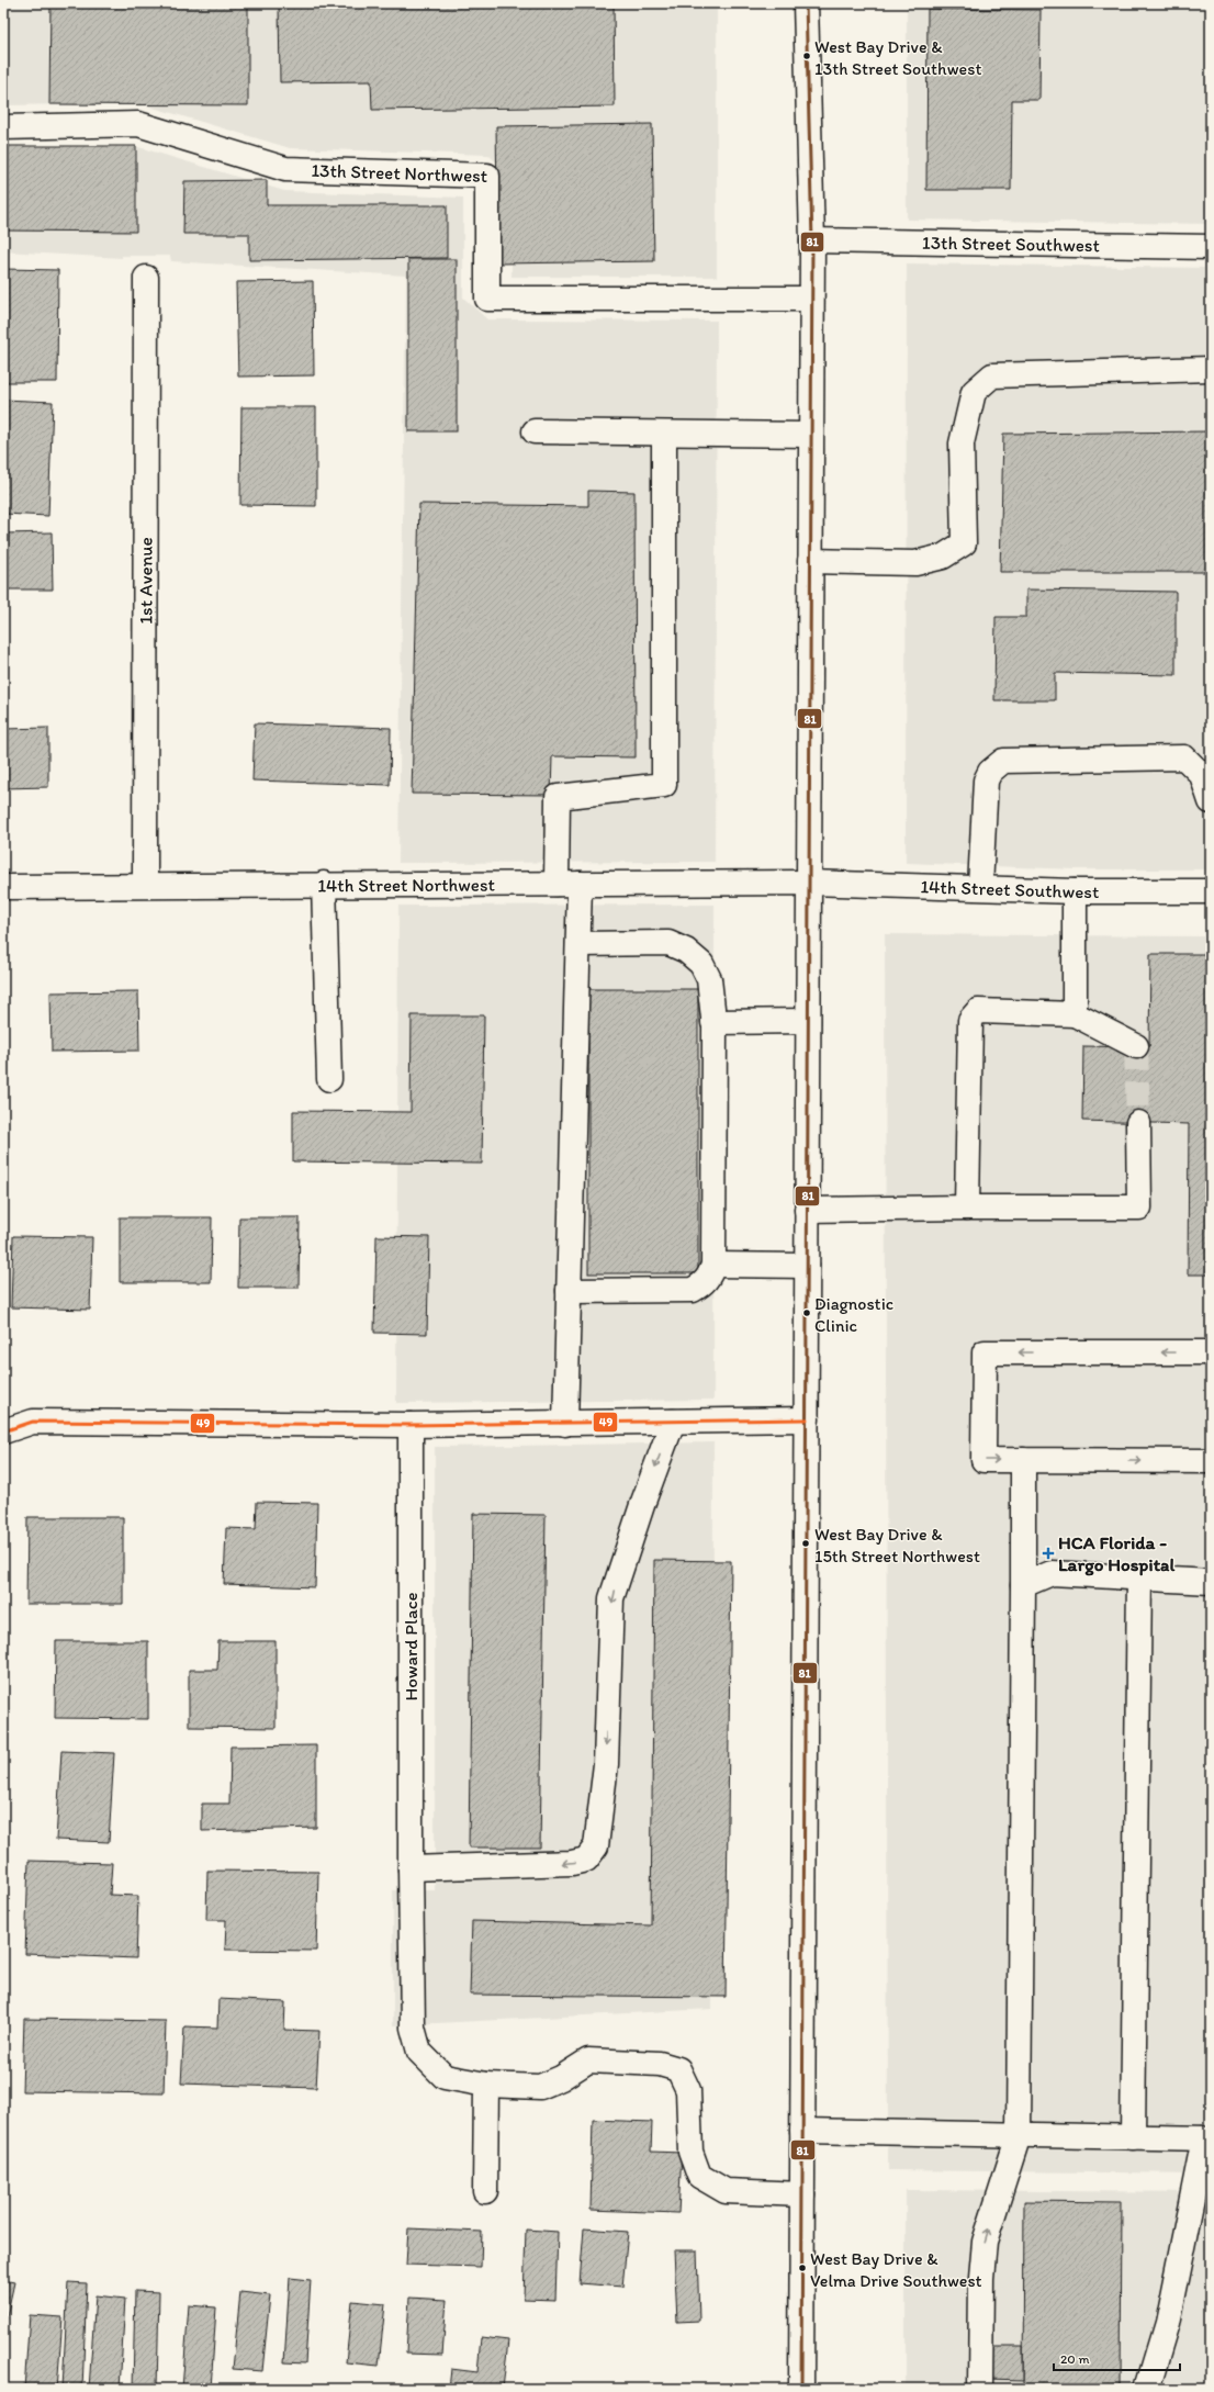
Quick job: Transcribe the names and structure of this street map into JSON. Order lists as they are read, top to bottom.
{
  "streets": {
    "street": [
      "13th Street Northwest",
      "13th Street Southwest",
      "1st Avenue",
      "14th Street Northwest",
      "14th Street Southwest",
      "Howard Place"
    ]
  },
  "crossings": [
    ["1st Avenue", "14th Street Northwest"],
    ["14th Street Northwest", "14th Street Southwest"]
  ],
  "places": {
    "other": [
      "West Bay Drive & 13th Street Southwest",
      "Diagnostic Clinic",
      "West Bay Drive & 15th Street Northwest",
      "West Bay Drive & Velma Drive Southwest"
    ],
    "health": ["HCA Florida - Largo Hospital"]
  },
  "lines": ["transit line 81", "transit line 49"],
  "scale_bar": "20 m"
}
